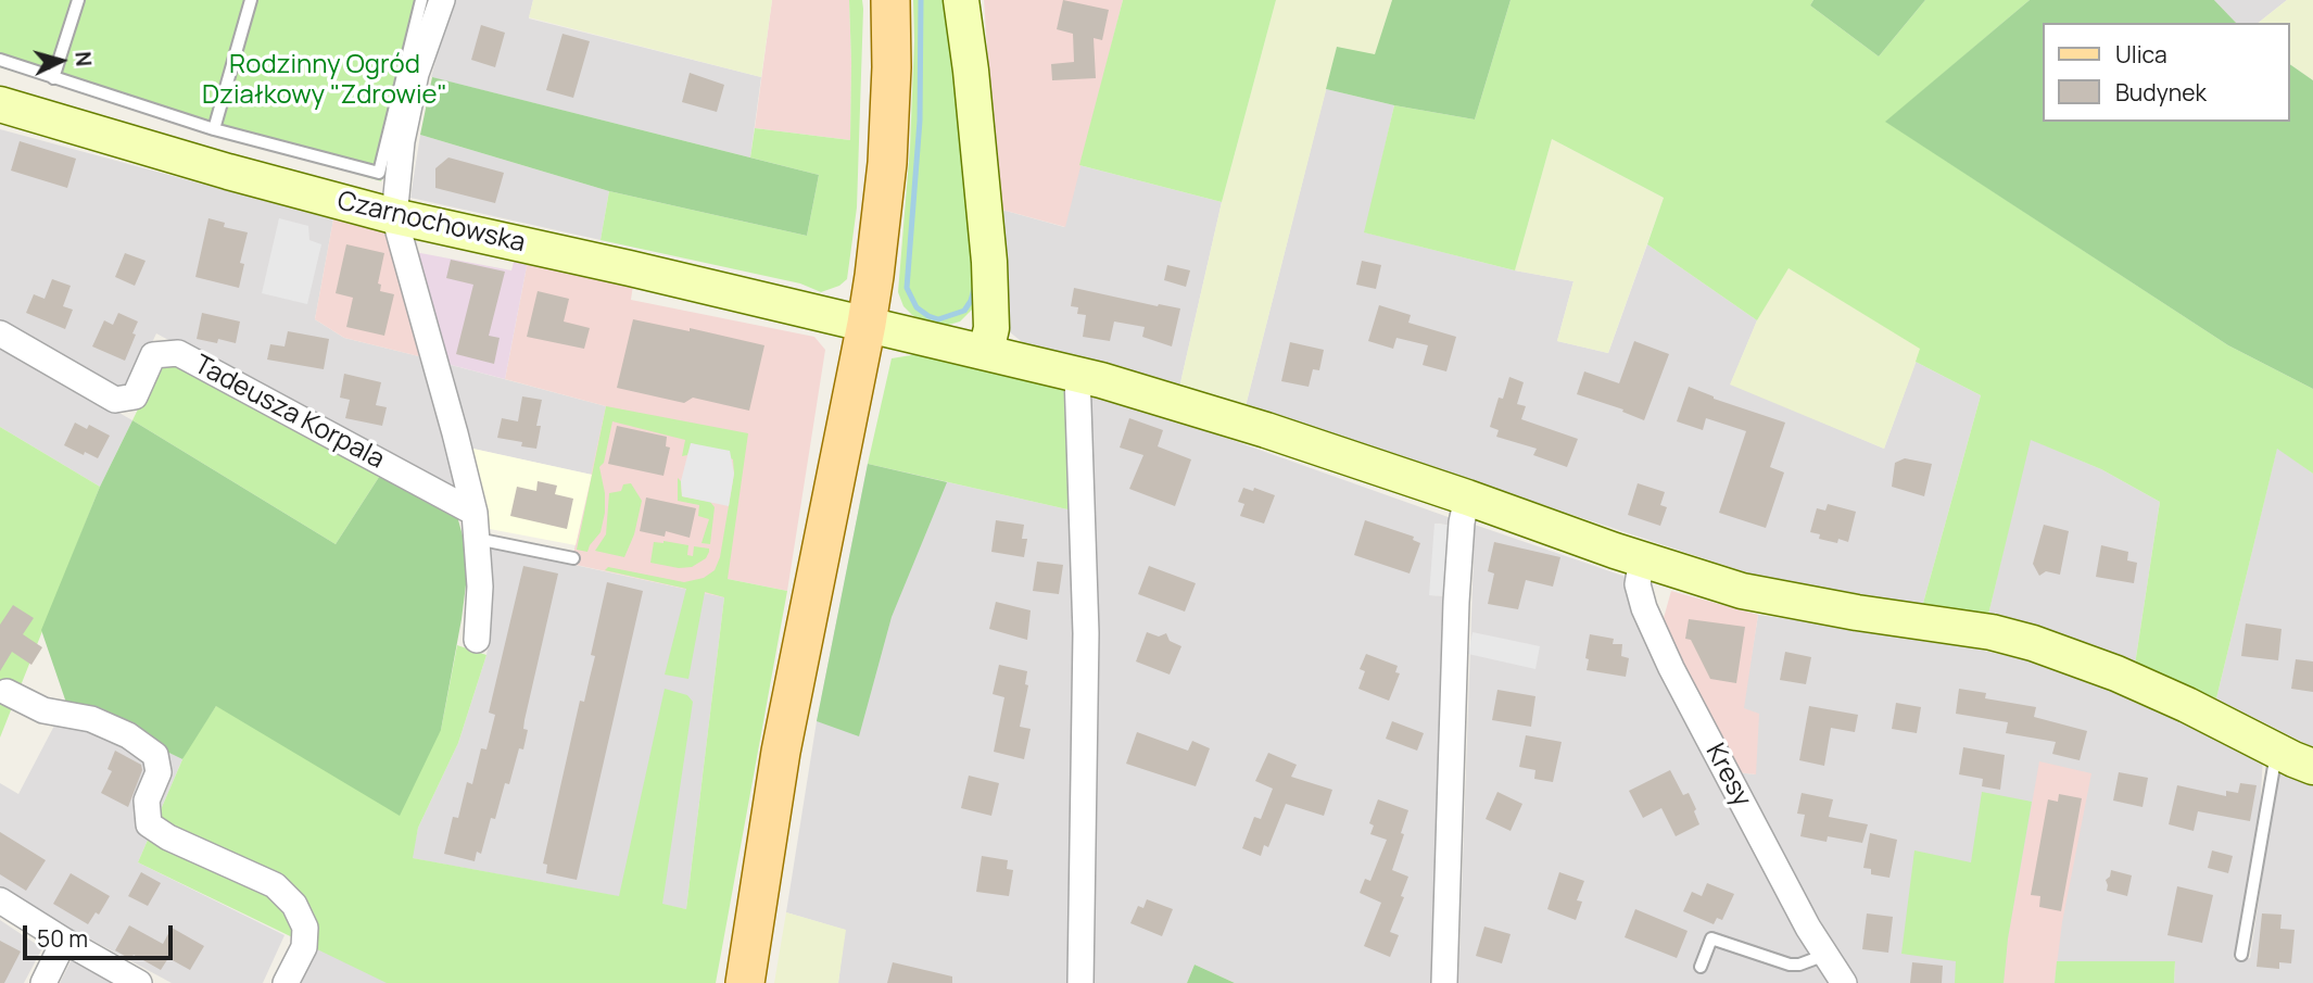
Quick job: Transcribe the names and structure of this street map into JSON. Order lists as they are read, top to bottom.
{
  "streets": {
    "street": ["Czarnochowska", "Tadeusza Korpala", "Kresy"]
  },
  "crossings": [
    ["Czarnochowska", "Kresy"]
  ],
  "parks": ["Rodzinny Ogród Działkowy \"Zdrowie\""],
  "legend": ["Ulica", "Budynek"],
  "scale_bar": "50 m",
  "north": "right"
}
